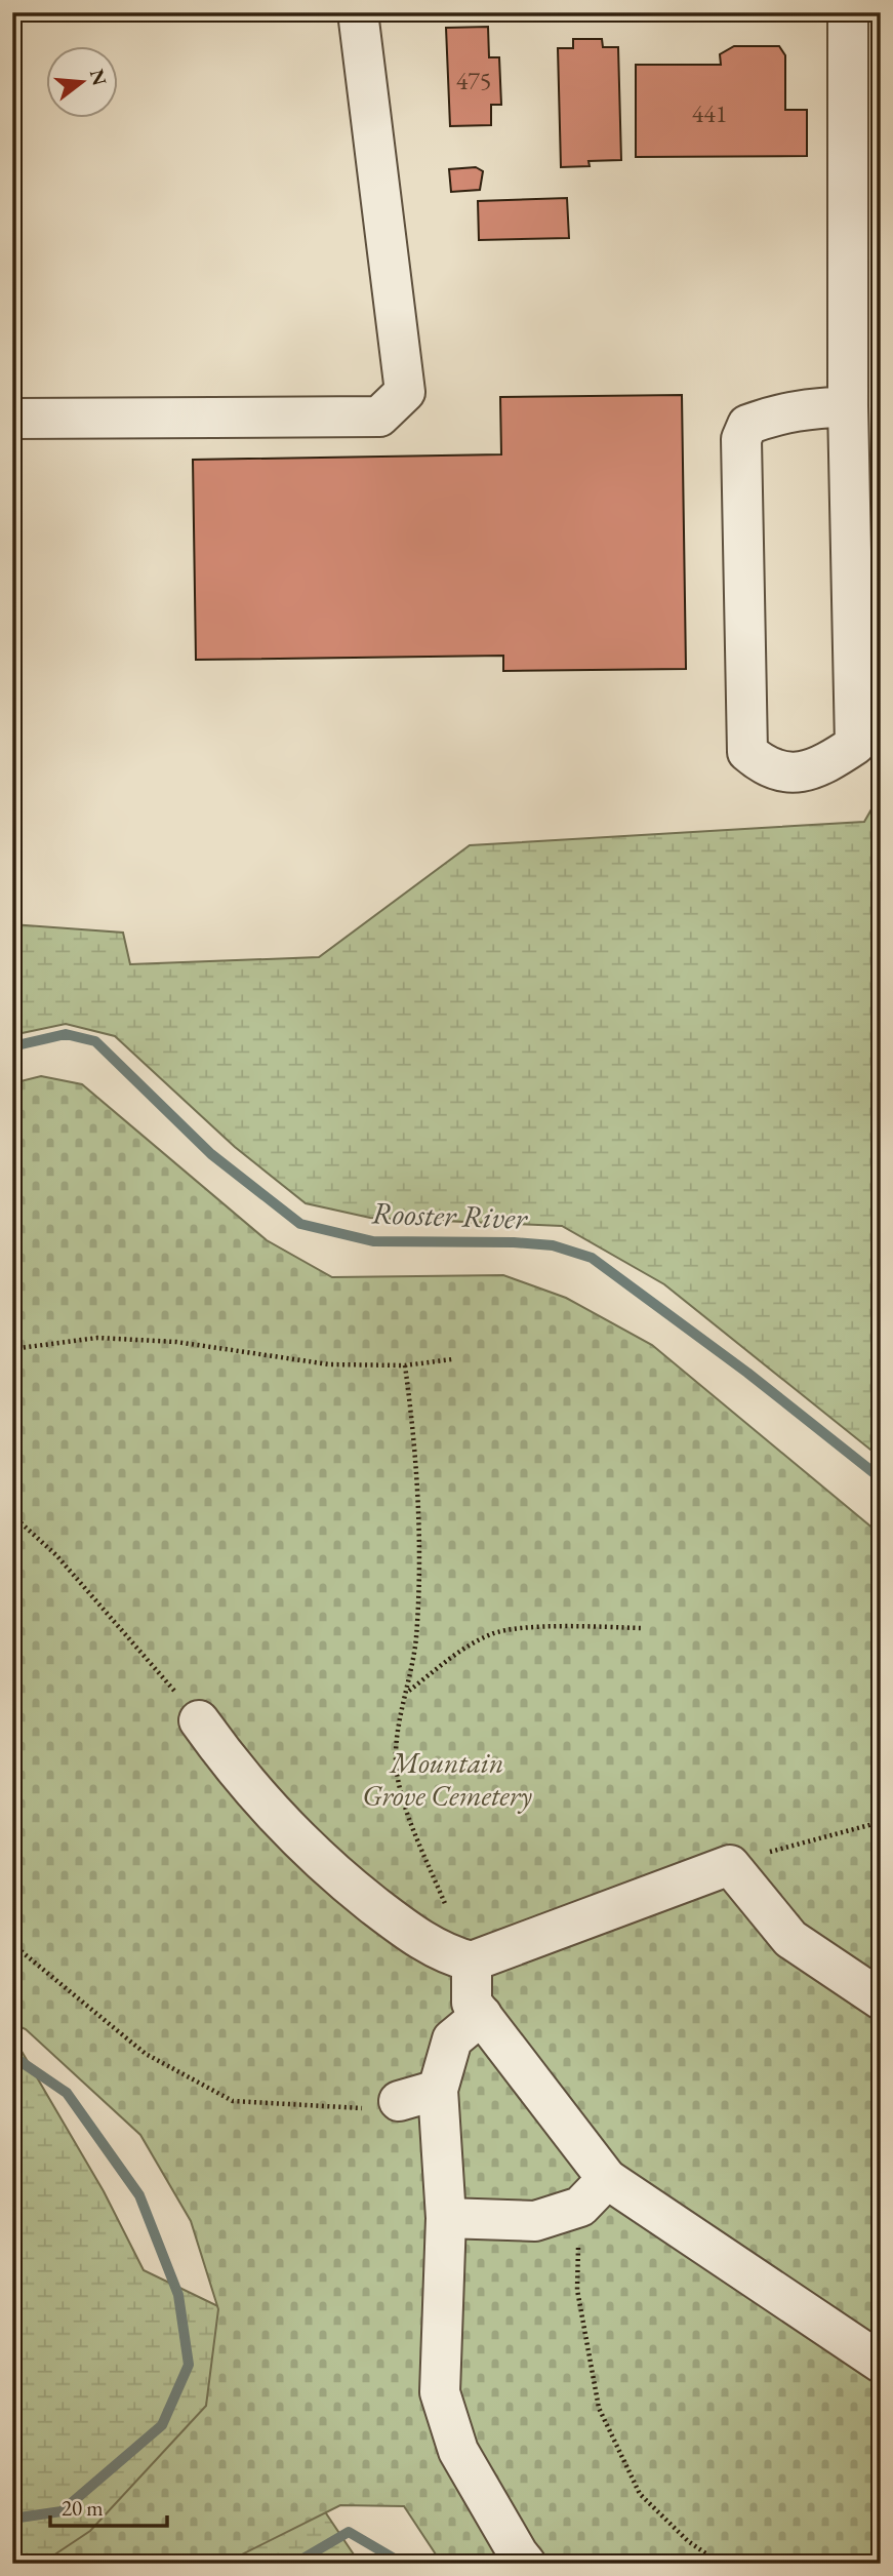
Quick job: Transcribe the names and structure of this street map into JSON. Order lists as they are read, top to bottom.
{
  "water": ["Rooster River"],
  "parks": ["Mountain Grove Cemetery"],
  "house_numbers": ["475", "441"],
  "scale_bar": "20 m",
  "north": "right"
}
